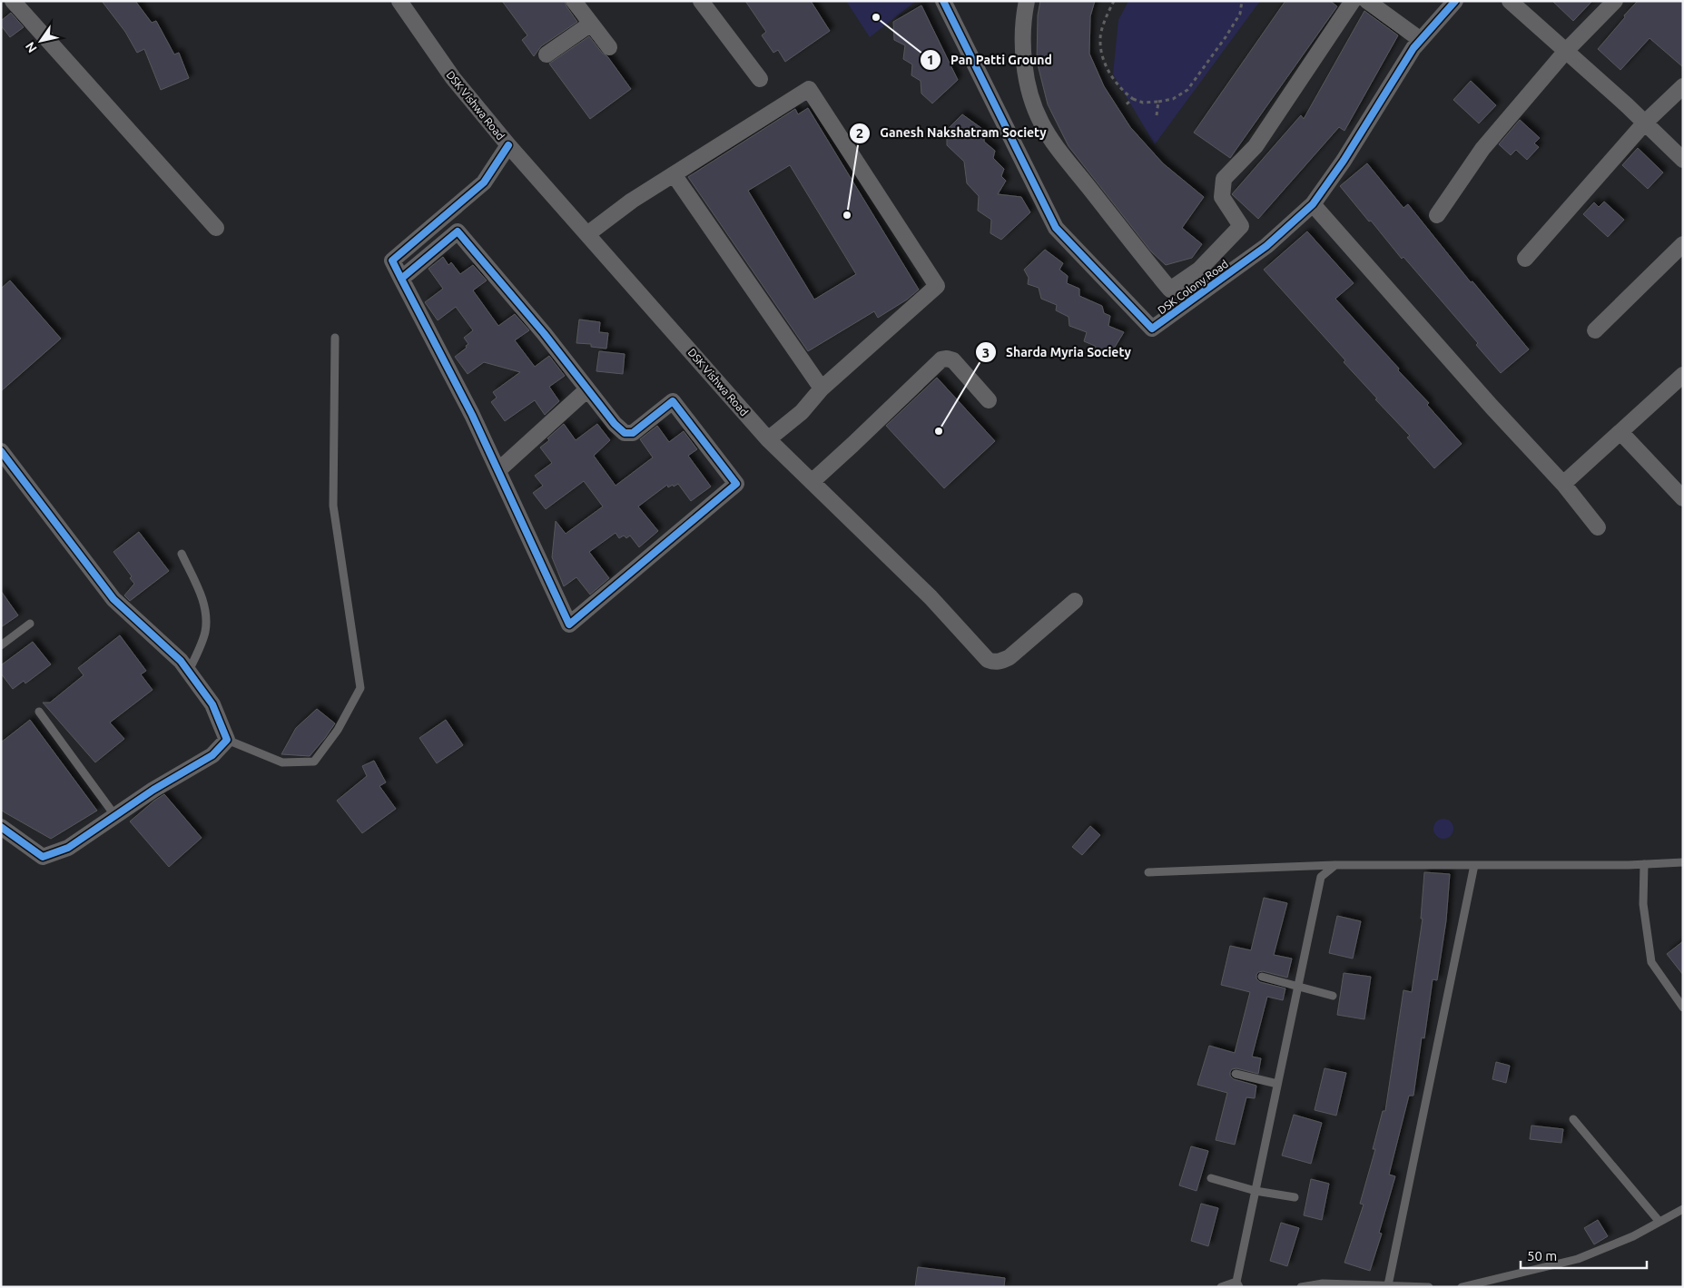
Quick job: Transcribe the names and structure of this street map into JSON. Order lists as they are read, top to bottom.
{
  "streets": {
    "street": ["DSK Vishwa Road", "DSK Colony Road"]
  },
  "places": ["Pan Patti Ground", "Ganesh Nakshatram Society", "Sharda Myria Society"],
  "scale_bar": "50 m",
  "north": "bottom left"
}
